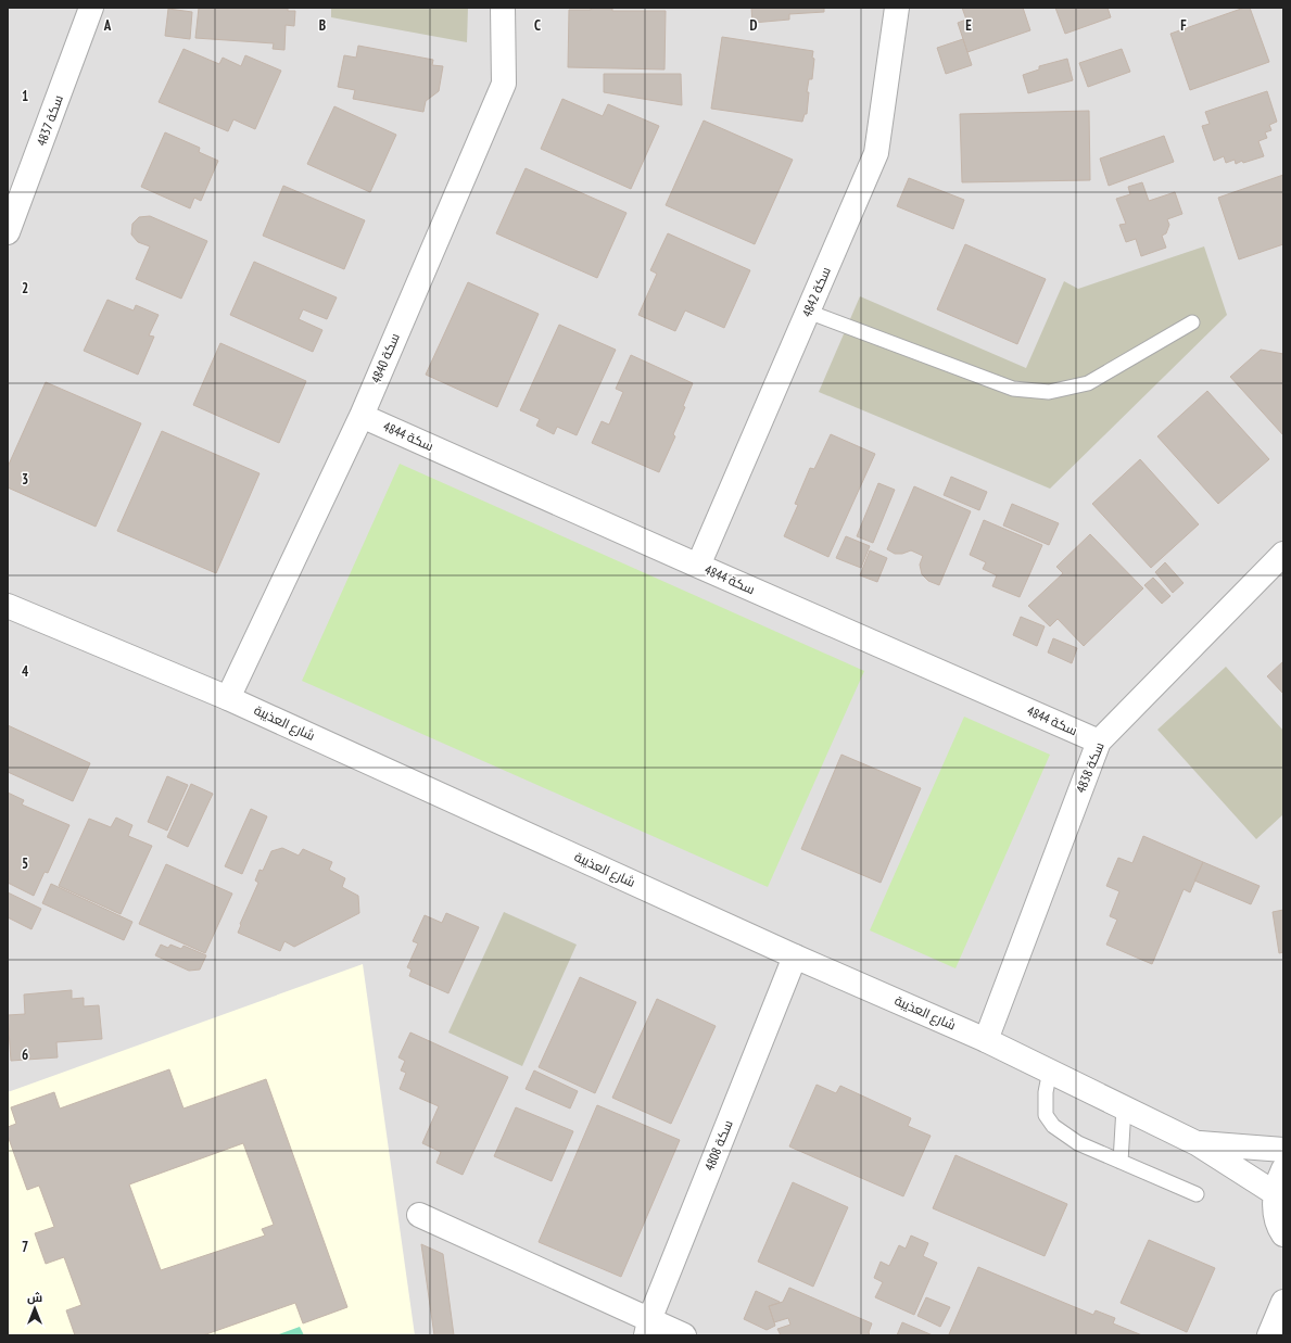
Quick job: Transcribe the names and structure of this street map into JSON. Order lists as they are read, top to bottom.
{
  "streets": {
    "street": [
      "سكة 4837",
      "سكة 4842",
      "سكة 4840",
      "سكة 4844",
      "شارع العذيبة",
      "سكة 4838",
      "سكة 4808"
    ]
  },
  "crossings": [
    ["سكة 4842", "سكة 4844"],
    ["سكة 4840", "سكة 4844"],
    ["سكة 4840", "شارع العذيبة"],
    ["سكة 4844", "سكة 4838"],
    ["شارع العذيبة", "سكة 4838"],
    ["شارع العذيبة", "سكة 4808"]
  ],
  "north": "top",
  "grid": {
    "columns": [
      "A",
      "B",
      "C",
      "D",
      "E",
      "F"
    ],
    "rows": [
      "1",
      "2",
      "3",
      "4",
      "5",
      "6",
      "7"
    ]
  }
}
